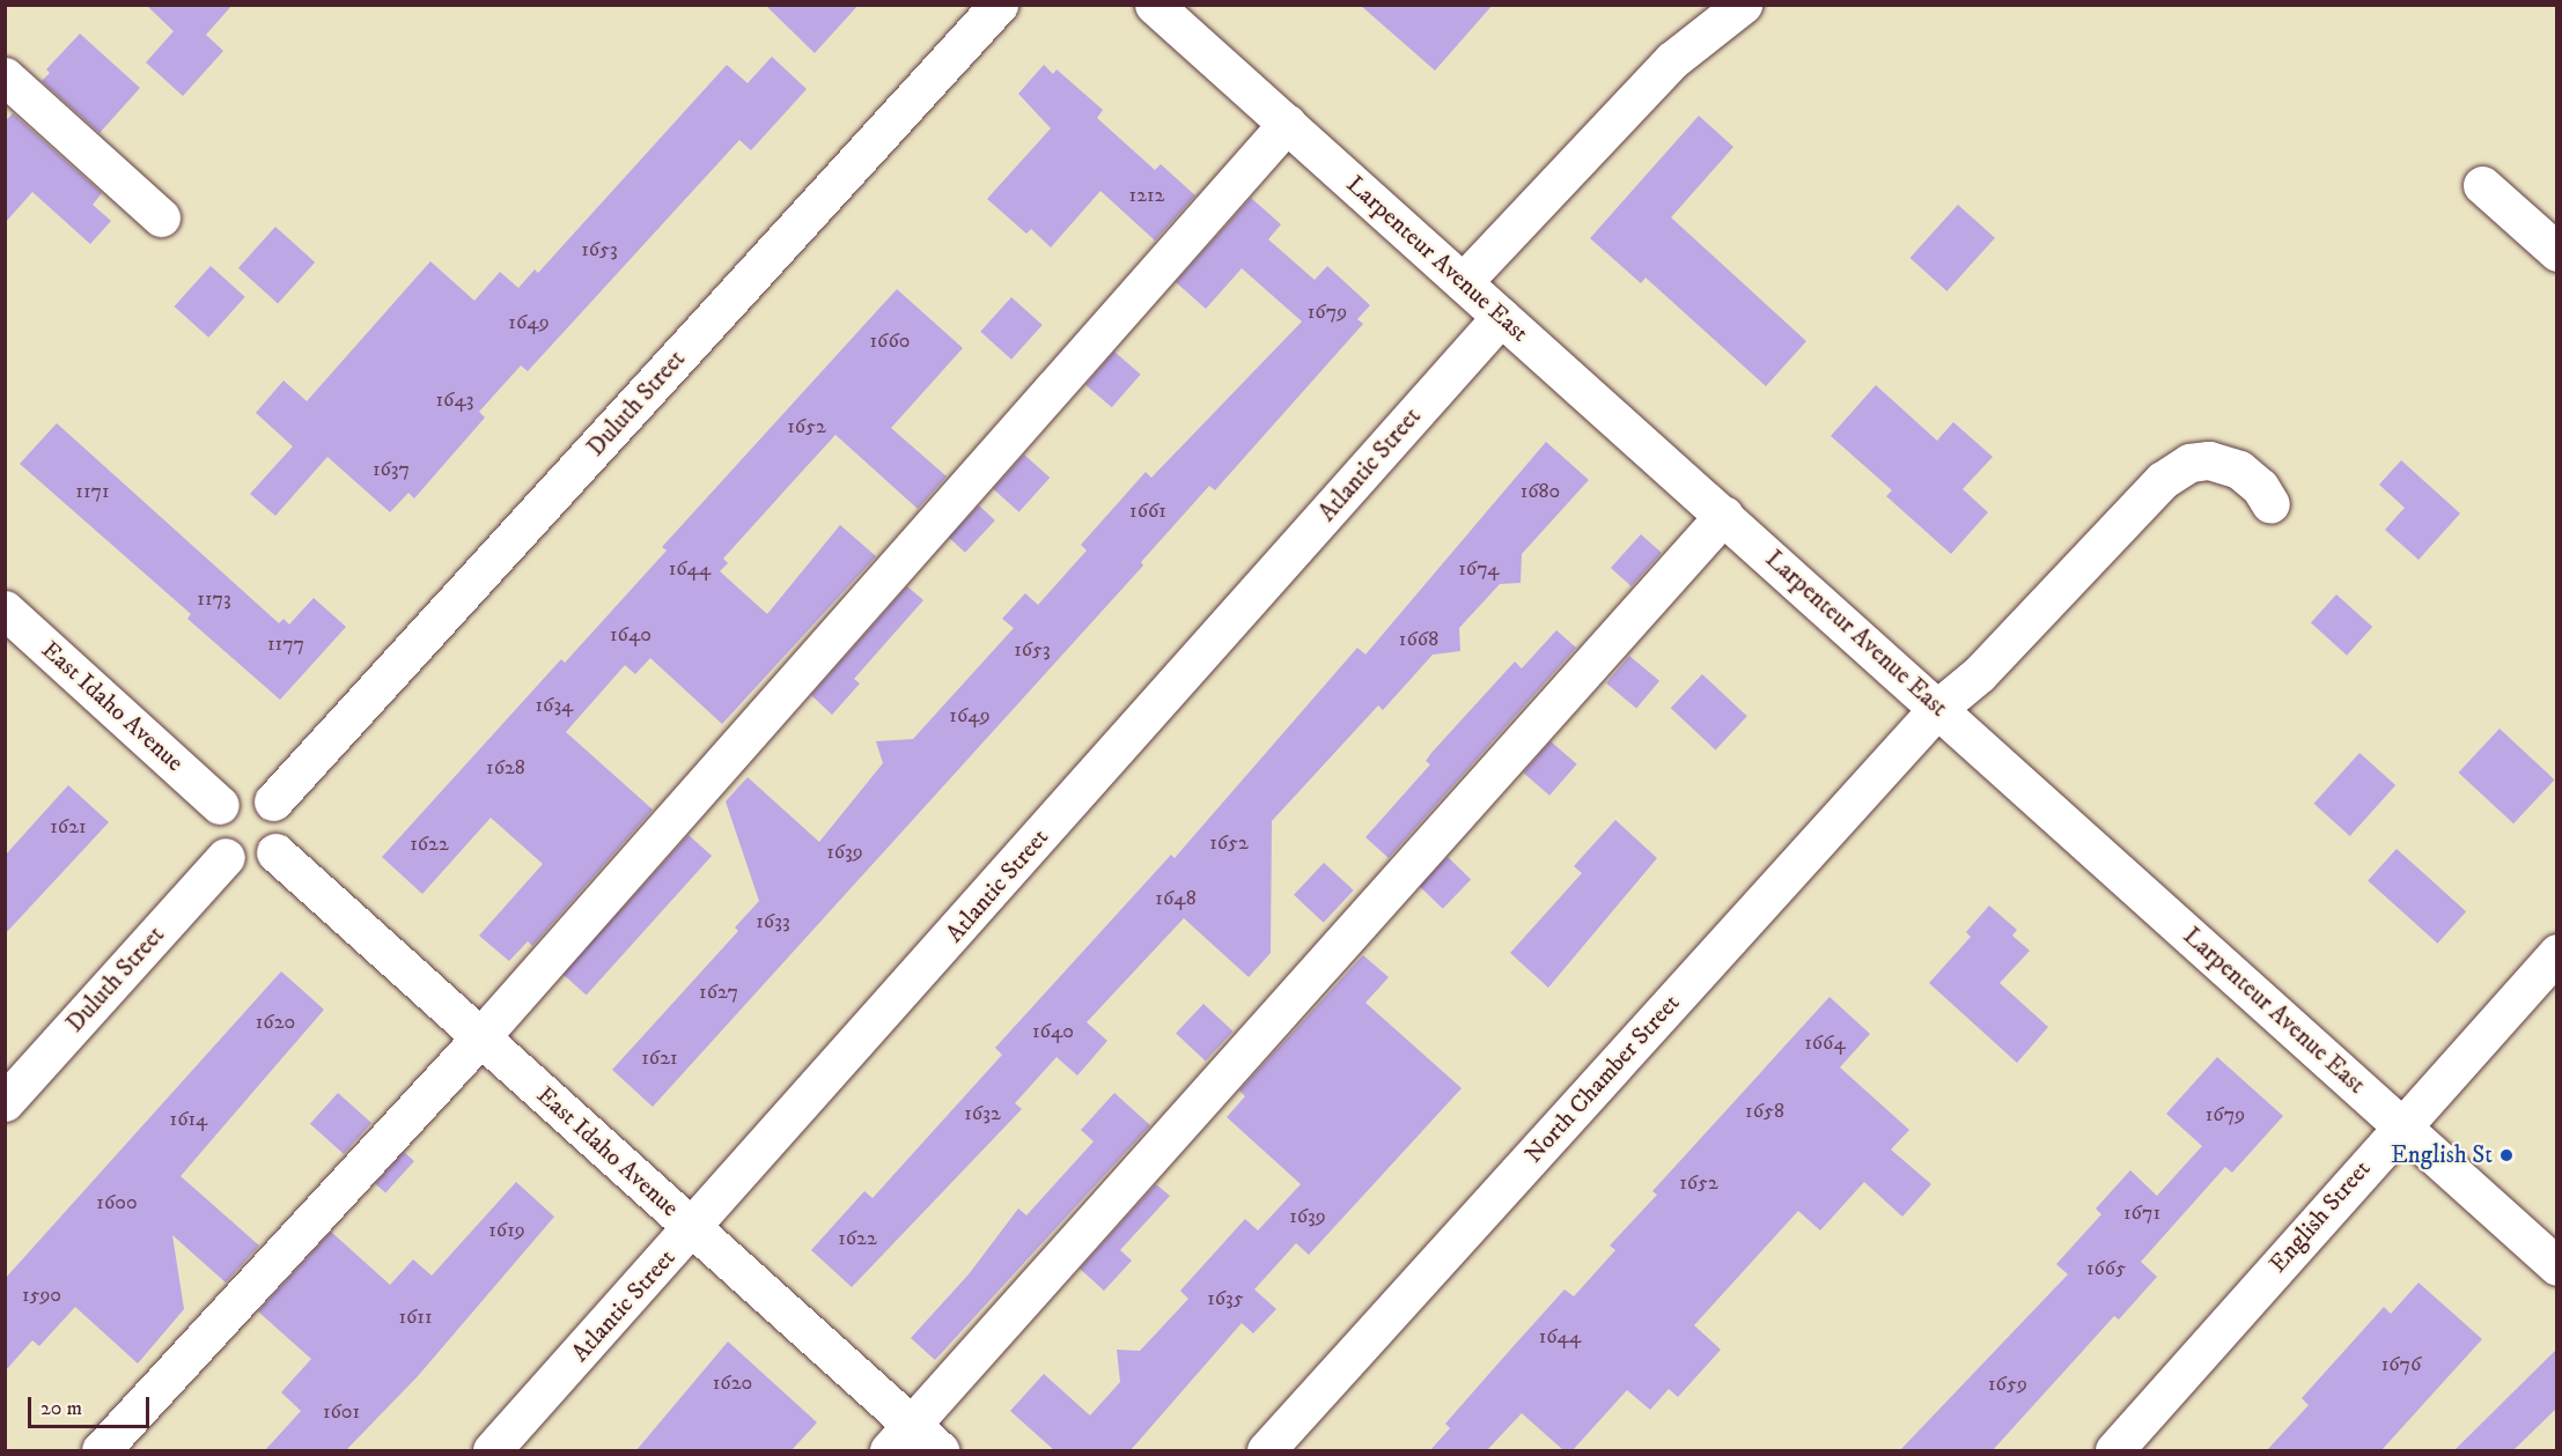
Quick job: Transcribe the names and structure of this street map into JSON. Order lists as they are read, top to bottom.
{
  "streets": {
    "street": [
      "Larpenteur Avenue East",
      "Duluth Street",
      "Atlantic Street",
      "East Idaho Avenue",
      "North Chamber Street",
      "English Street"
    ]
  },
  "crossings": [
    ["Larpenteur Avenue East", "Atlantic Street"],
    ["Larpenteur Avenue East", "North Chamber Street"],
    ["Larpenteur Avenue East", "English Street"],
    ["Duluth Street", "East Idaho Avenue"],
    ["Atlantic Street", "East Idaho Avenue"]
  ],
  "places": ["English St"],
  "house_numbers": [
    "1212",
    "1653",
    "1679",
    "1649",
    "1660",
    "1643",
    "1652",
    "1637",
    "1171",
    "1680",
    "1661",
    "1644",
    "1674",
    "1173",
    "1640",
    "1668",
    "1177",
    "1653",
    "1634",
    "1649",
    "1628",
    "1621",
    "1652",
    "1622",
    "1639",
    "1648",
    "1633",
    "1627",
    "1620",
    "1640",
    "1664",
    "1621",
    "1658",
    "1632",
    "1679",
    "1614",
    "1652",
    "1600",
    "1671",
    "1639",
    "1619",
    "1622",
    "1665",
    "1590",
    "1635",
    "1611",
    "1644",
    "1676",
    "1620",
    "1659",
    "1601"
  ],
  "scale_bar": "20 m"
}
